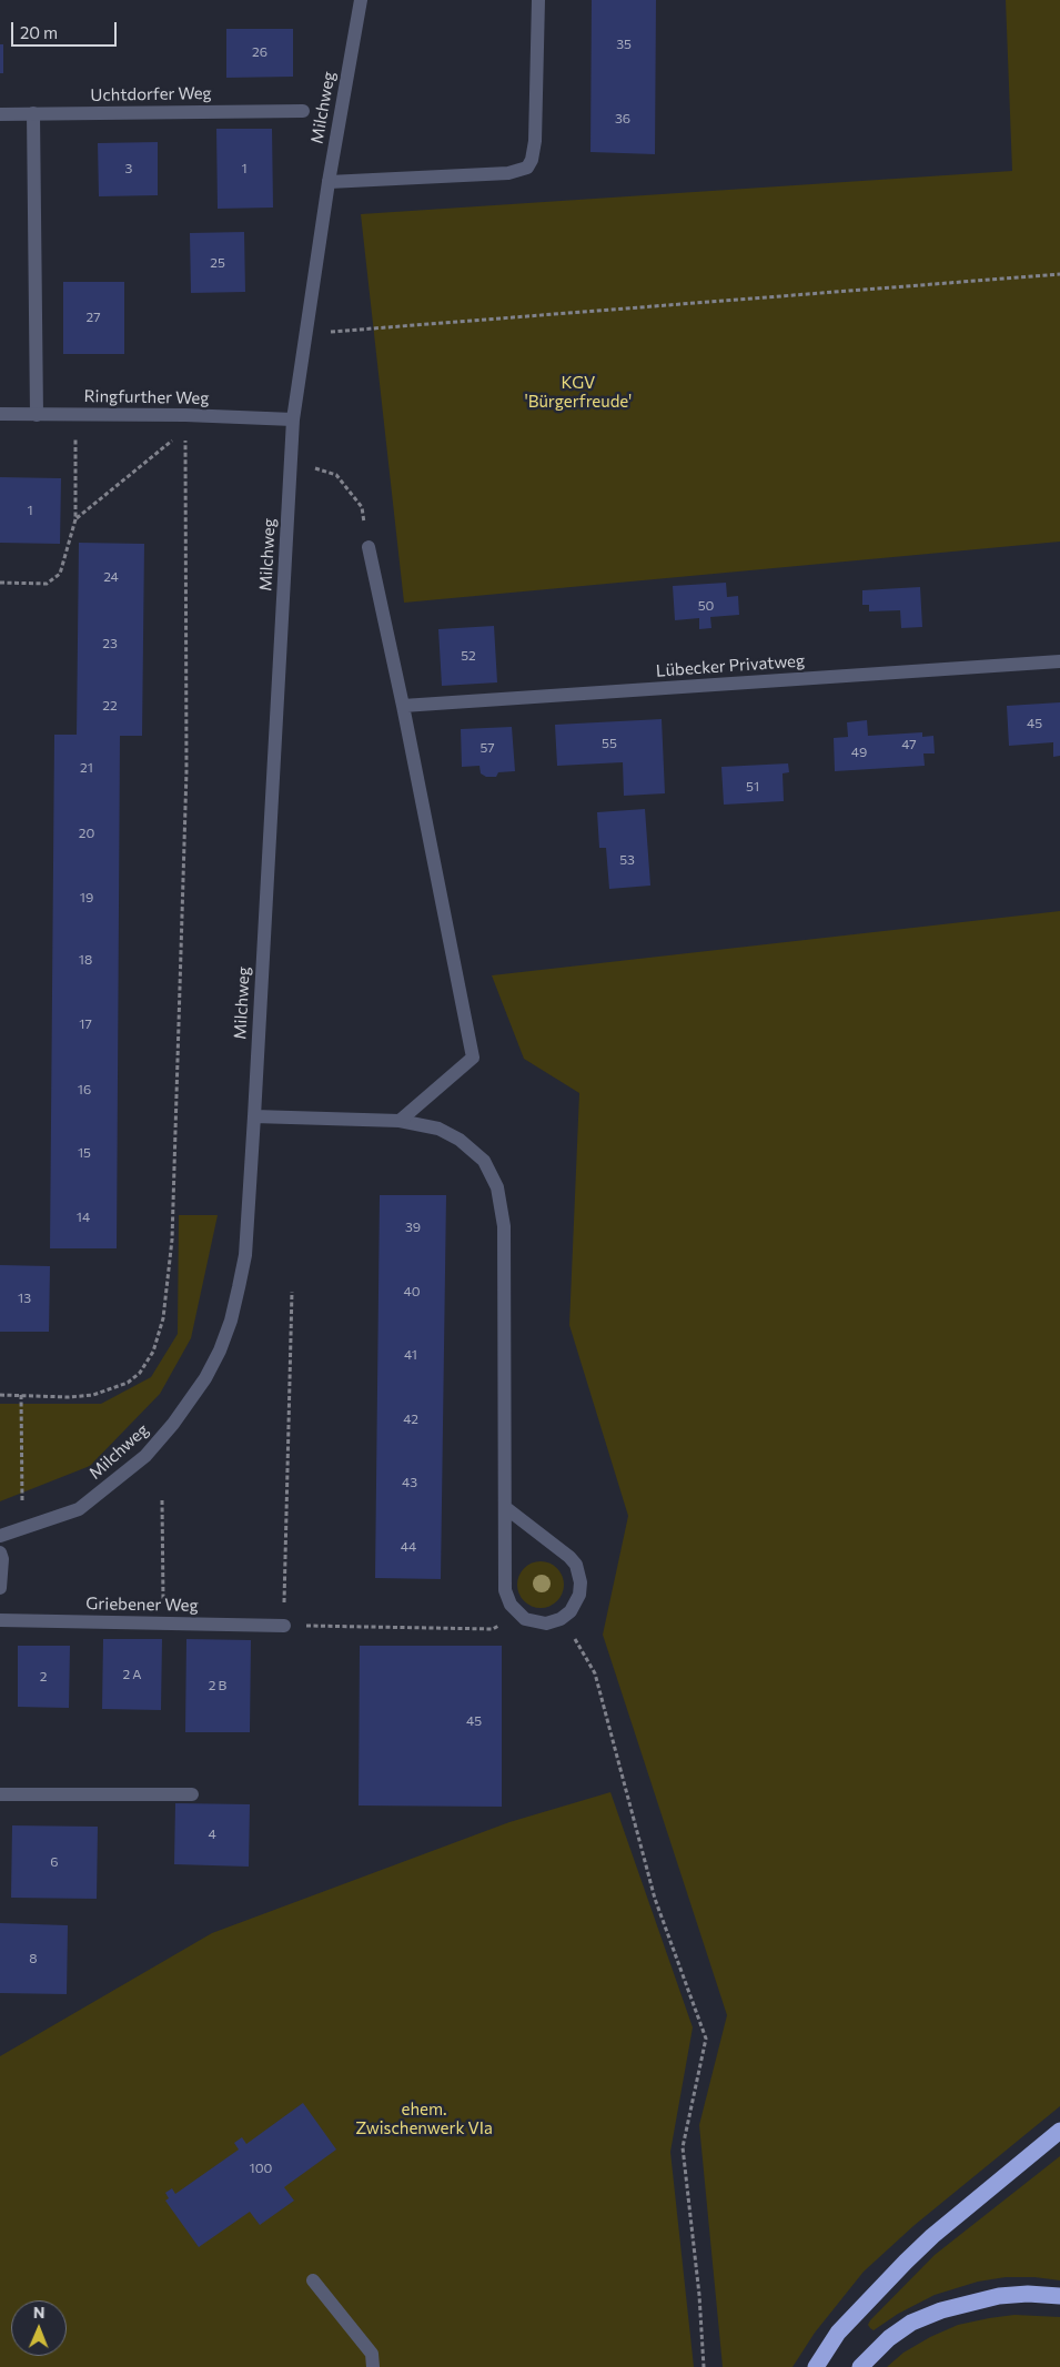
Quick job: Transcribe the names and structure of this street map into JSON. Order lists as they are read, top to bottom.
{
  "streets": {
    "street": [
      "Uchtdorfer Weg",
      "Milchweg",
      "Ringfurther Weg",
      "Lübecker Privatweg",
      "Griebener Weg"
    ]
  },
  "crossings": [
    ["Milchweg", "Ringfurther Weg"]
  ],
  "parks": ["KGV 'Bürgerfreude'", "ehem. Zwischenwerk VIa"],
  "house_numbers": [
    "35",
    "26",
    "36",
    "3",
    "1",
    "25",
    "27",
    "1",
    "24",
    "50",
    "23",
    "52",
    "22",
    "45",
    "55",
    "47",
    "57",
    "49",
    "21",
    "51",
    "20",
    "53",
    "19",
    "18",
    "17",
    "16",
    "15",
    "14",
    "39",
    "40",
    "13",
    "41",
    "42",
    "43",
    "44",
    "2 A",
    "2",
    "2 B",
    "45",
    "4",
    "6",
    "8",
    "100"
  ],
  "scale_bar": "20 m",
  "north": "top"
}
